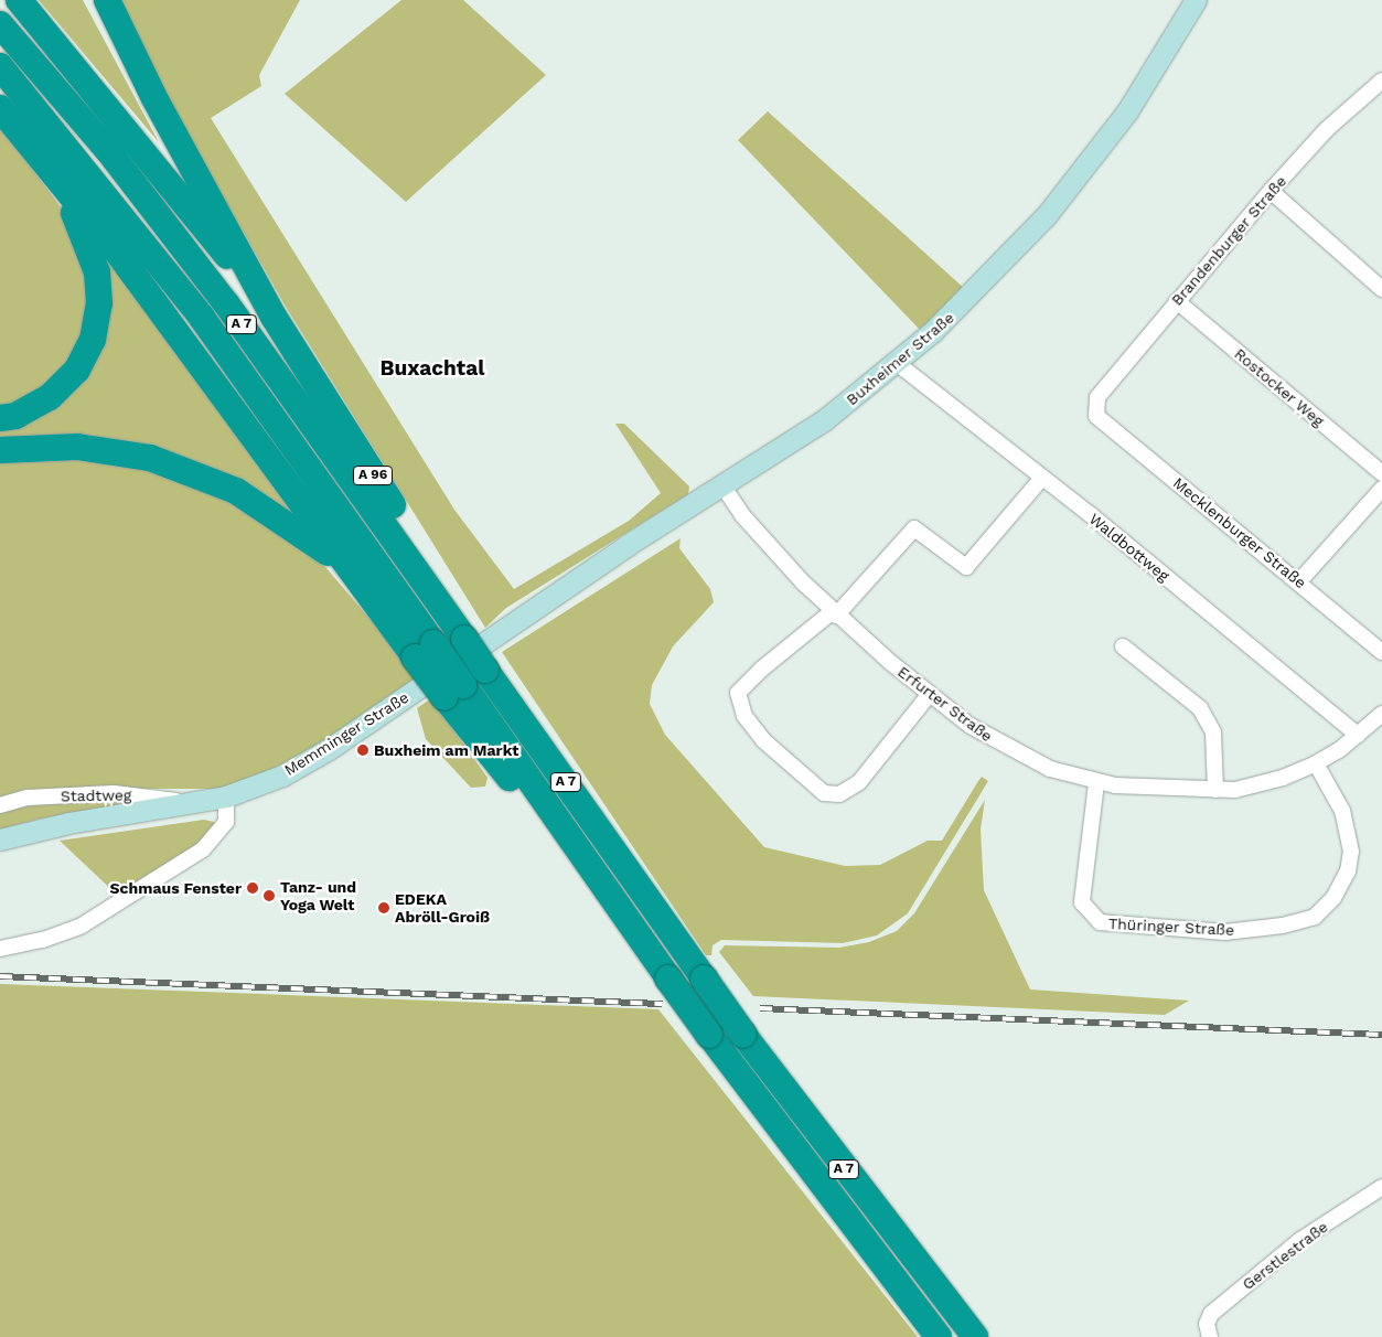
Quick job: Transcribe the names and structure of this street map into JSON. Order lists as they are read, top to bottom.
{
  "streets": {
    "highway": ["A 7", "A 96"],
    "street": [
      "Brandenburger Straße",
      "Buxheimer Straße",
      "Rostocker Weg",
      "Mecklenburger Straße",
      "Waldbottweg",
      "Erfurter Straße",
      "Memminger Straße",
      "Stadtweg",
      "Thüringer Straße",
      "Gerstlestraße"
    ]
  },
  "crossings": [
    ["Brandenburger Straße", "Rostocker Weg"],
    ["Brandenburger Straße", "Mecklenburger Straße"],
    ["A 7", "A 96"],
    ["Buxheimer Straße", "Waldbottweg"],
    ["Buxheimer Straße", "Erfurter Straße"],
    ["Buxheimer Straße", "Memminger Straße"],
    ["Waldbottweg", "Erfurter Straße"],
    ["Erfurter Straße", "Thüringer Straße"],
    ["Memminger Straße", "Stadtweg"]
  ],
  "districts": ["Buxachtal"],
  "places": [
    "Buxheim am Markt",
    "Schmaus Fenster",
    "Tanz- und Yoga Welt",
    "EDEKA Abröll-Groiß"
  ]
}
